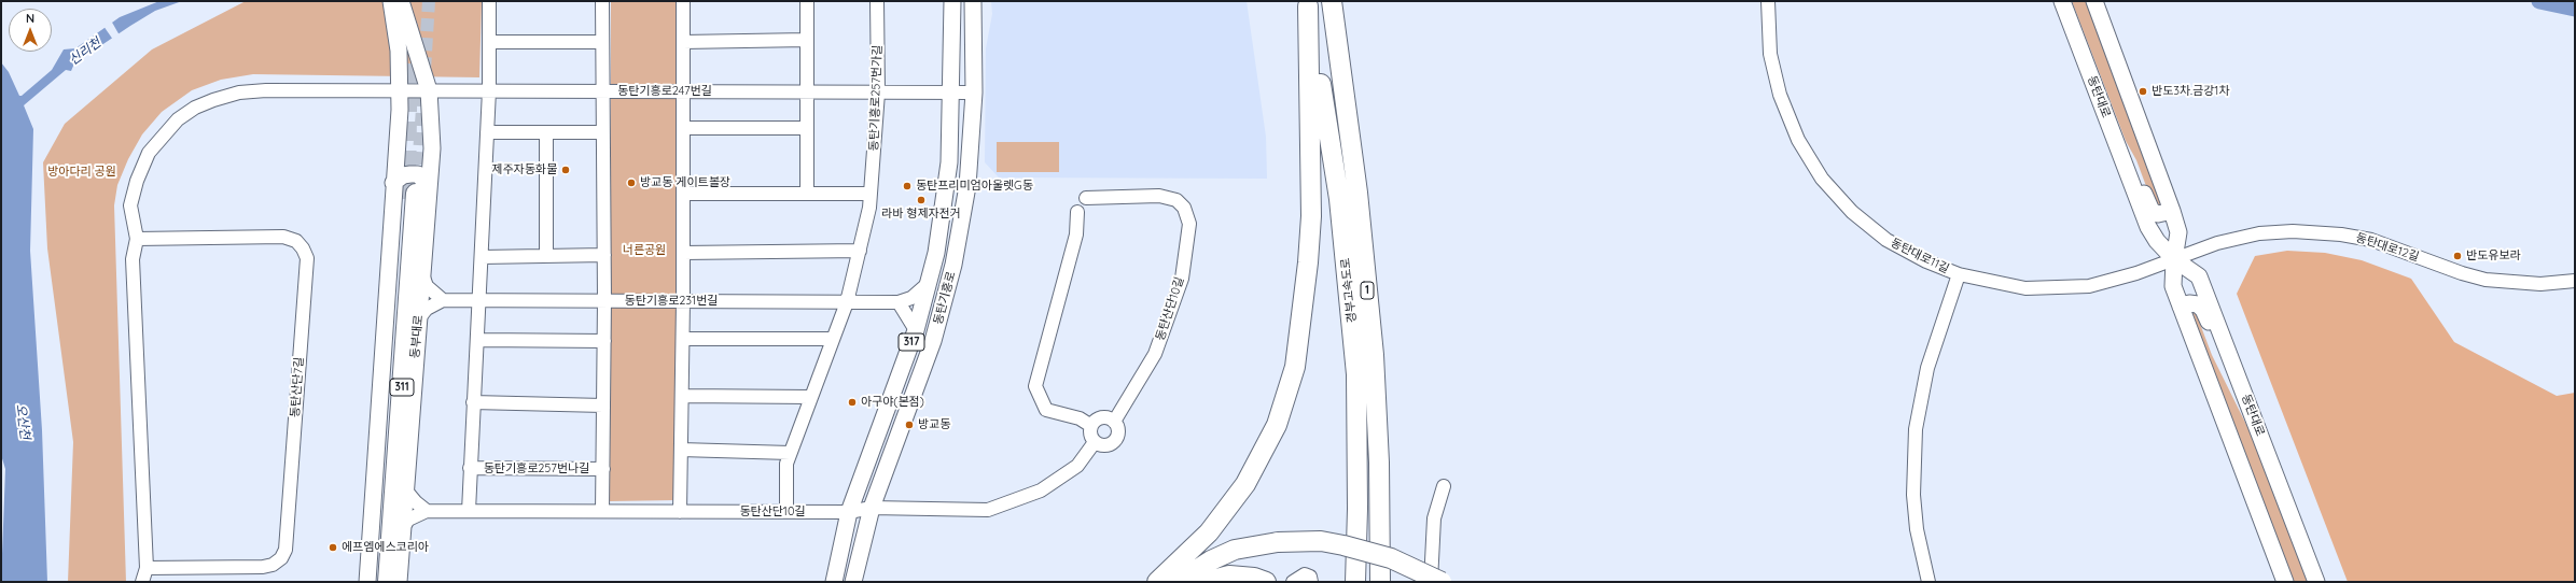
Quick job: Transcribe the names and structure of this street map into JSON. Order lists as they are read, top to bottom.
{
  "streets": {
    "highway": [
      "경부고속도로",
      "1",
      "동부대로",
      "311"
    ],
    "main road": ["동탄대로", "동탄기흥로", "317"],
    "street": [
      "동탄기흥로247번길",
      "동탄기흥로257번가길",
      "동탄대로12길",
      "동탄대로11길",
      "동탄기흥로231번길",
      "동탄산단10길",
      "동탄산단7길",
      "동탄기흥로257번나길"
    ]
  },
  "crossings": [
    ["동탄기흥로247번길", "동탄기흥로257번가길"],
    ["동탄기흥로247번길", "동탄기흥로"],
    ["동탄기흥로247번길", "동부대로"],
    ["동탄기흥로247번길", "동탄산단7길"],
    ["동탄기흥로247번길", "동탄기흥로257번나길"],
    ["동탄대로", "동탄대로12길"],
    ["동탄대로", "동탄대로11길"],
    ["동탄기흥로257번가길", "동탄기흥로231번길"],
    ["동탄기흥로257번가길", "동탄산단10길"],
    ["동탄대로12길", "동탄대로11길"],
    ["동탄기흥로", "동탄산단10길"],
    ["동탄기흥로231번길", "동탄기흥로257번나길"],
    ["동탄산단10길", "동탄기흥로257번나길"]
  ],
  "water": ["신리천", "오산천"],
  "parks": ["방아다리 공원", "너른공원"],
  "places": [
    "반도3차.금강1차",
    "제주자동화물",
    "방교동 게이트볼장",
    "동탄프리미엄아울렛G동",
    "라바 형제자전거",
    "반도유보라",
    "아구야(본점)",
    "방교동",
    "에프엠에스코리아"
  ],
  "north": "top"
}
